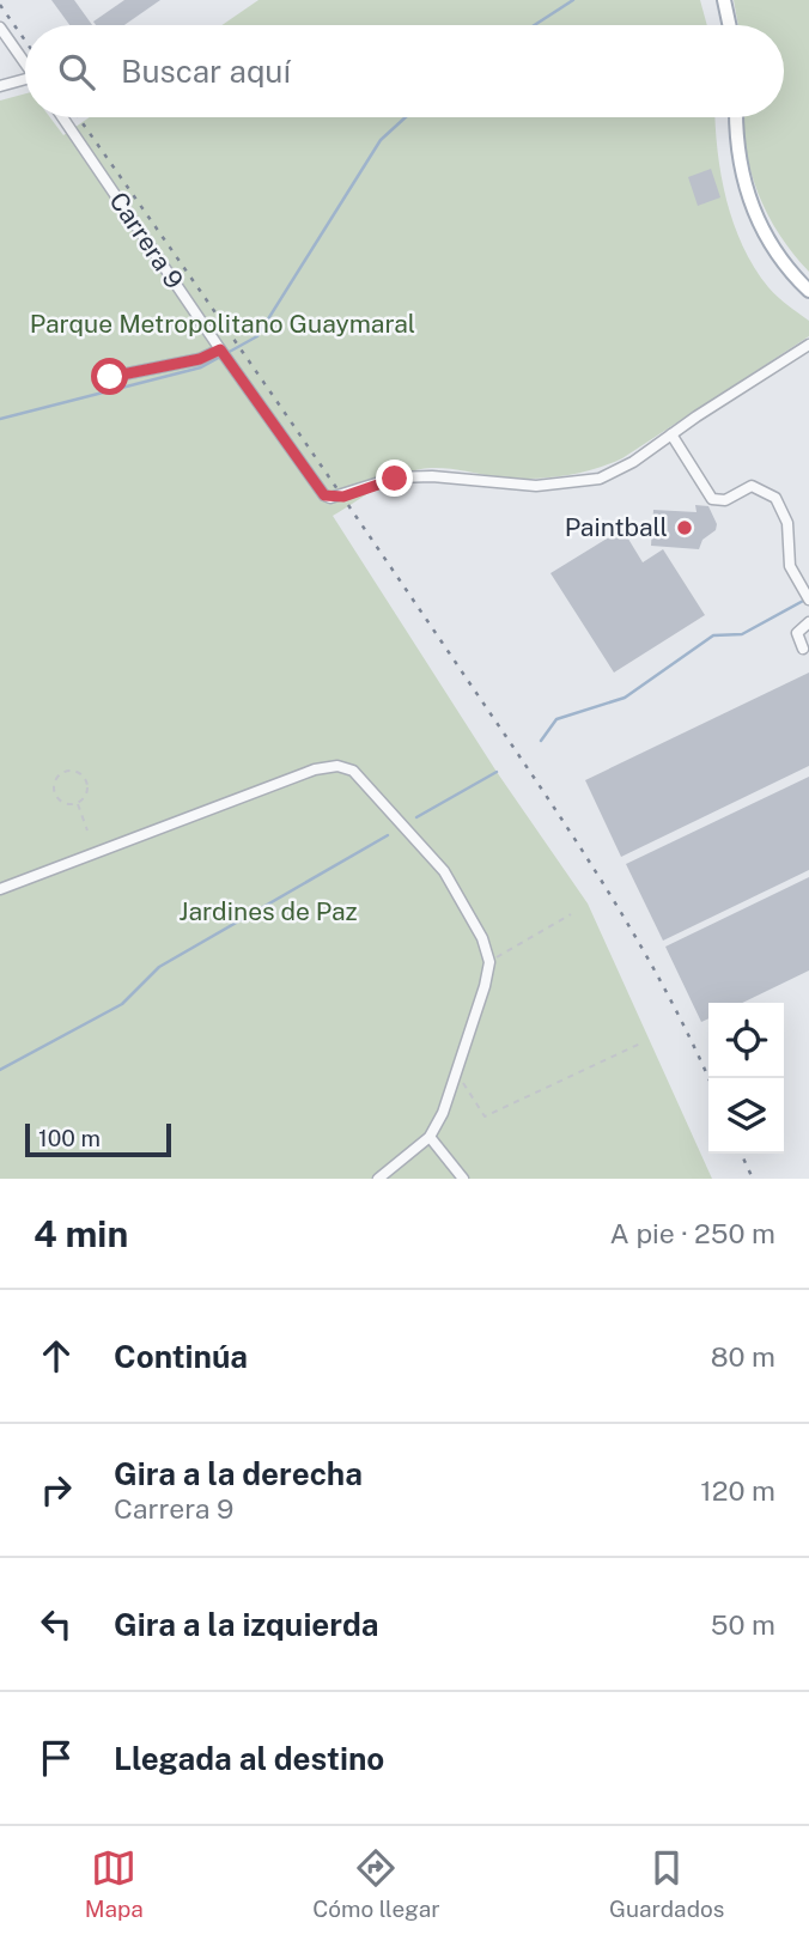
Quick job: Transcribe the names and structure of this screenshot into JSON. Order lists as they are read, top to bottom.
{
  "streets": {
    "street": ["Carrera 9"]
  },
  "parks": ["Parque Metropolitano Guaymaral", "Jardines de Paz"],
  "places": ["Paintball"],
  "scale_bar": "100 m",
  "page": {
    "search": "Buscar aquí",
    "scale": "100 m",
    "heading": ["4 min", "A pie · 250 m"],
    "list": [
      ["Continúa", "80 m"],
      ["Gira a la derecha", "Carrera 9", "120 m"],
      ["Gira a la izquierda", "50 m"],
      "Llegada al destino"
    ],
    "nav": ["Mapa", "Cómo llegar", "Guardados"]
  }
}
